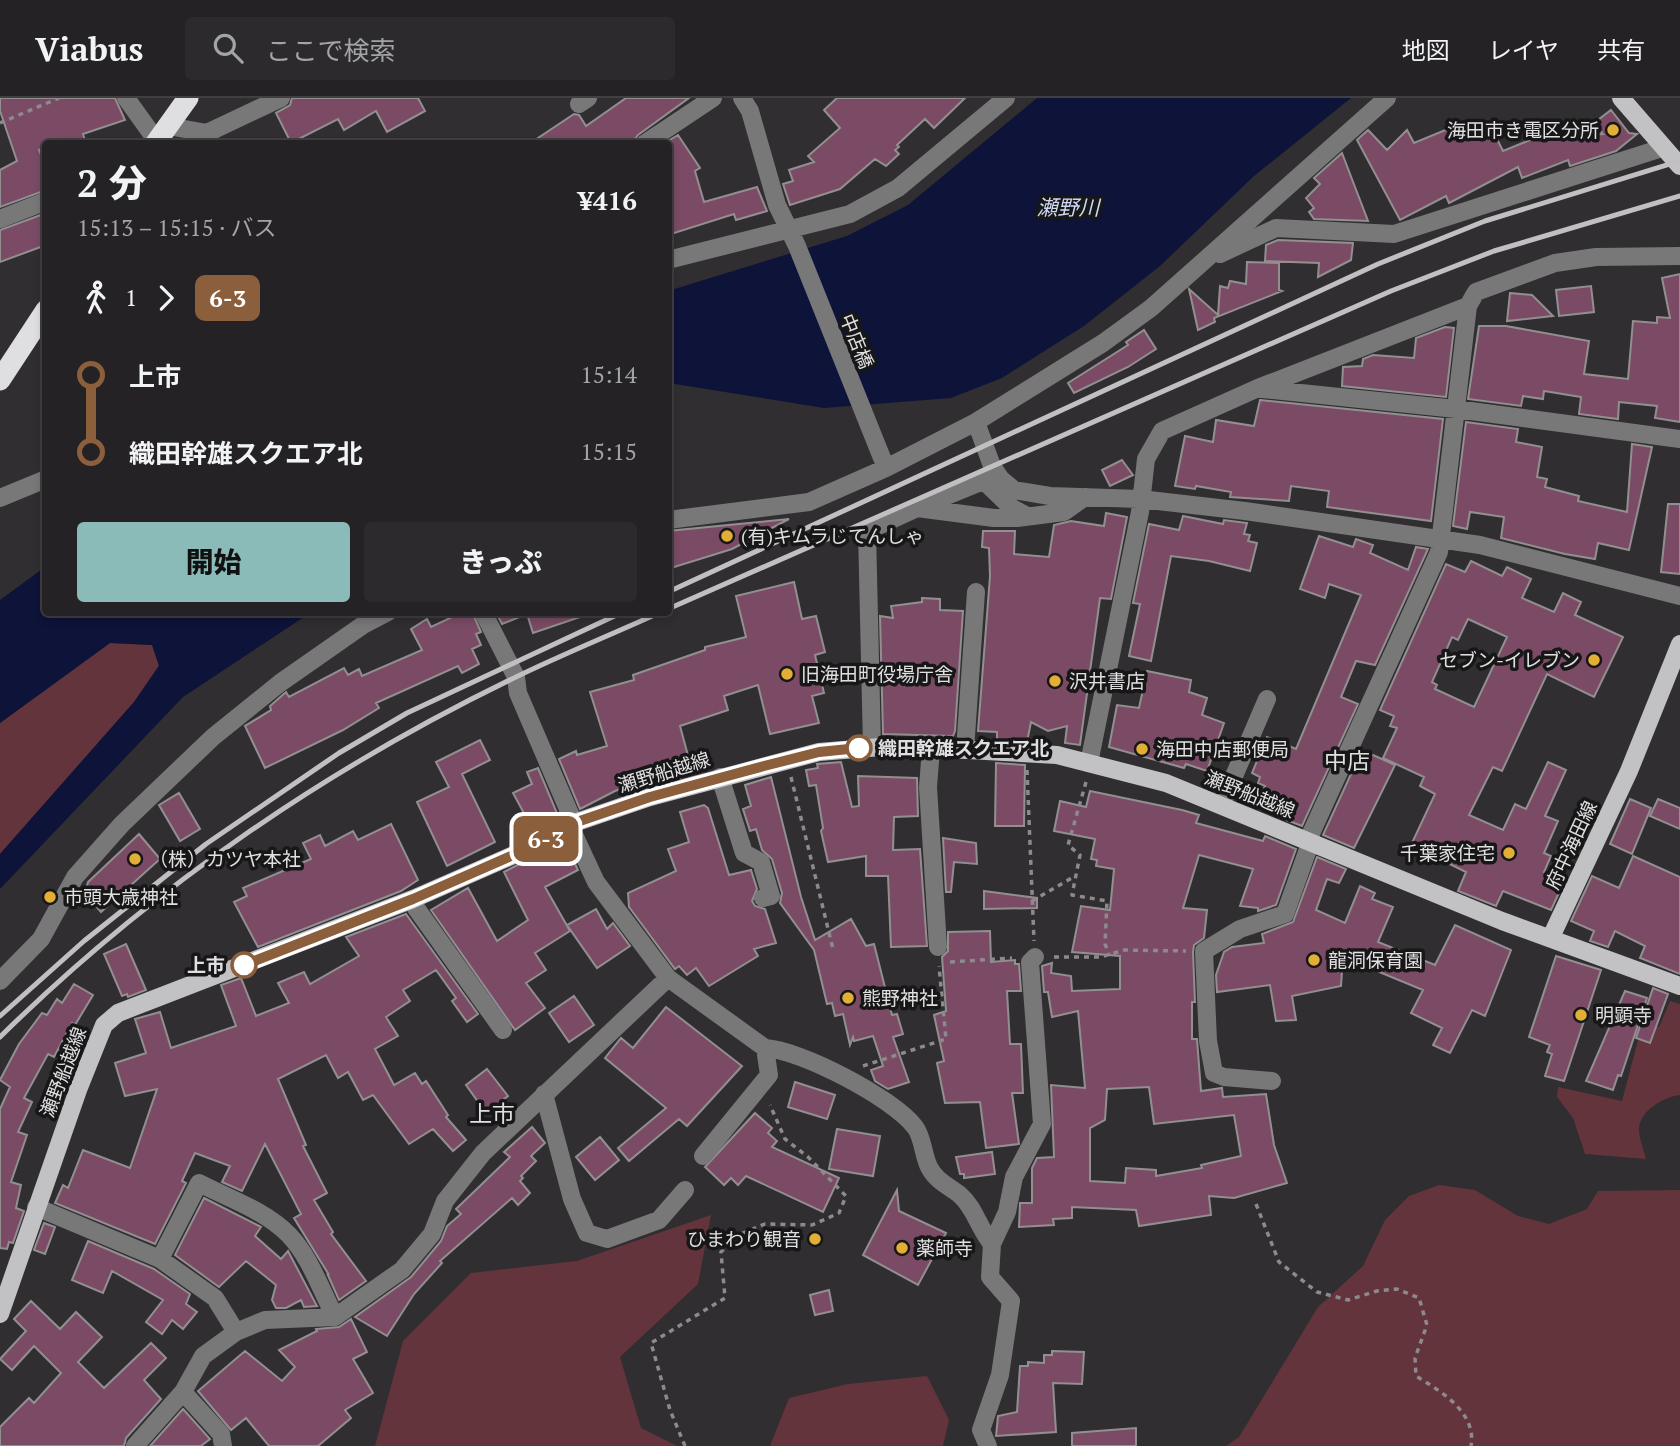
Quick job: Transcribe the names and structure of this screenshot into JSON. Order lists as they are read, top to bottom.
{
  "streets": {
    "main road": ["瀬野船越線", "府中海田線"],
    "street": ["中店橋"]
  },
  "crossings": [
    ["瀬野船越線", "府中海田線"]
  ],
  "districts": ["中店", "上市"],
  "water": ["瀬野川"],
  "places": [
    "海田市き電区分所",
    "(有)キムラじてんしゃ",
    "セブン-イレブン",
    "旧海田町役場庁舎",
    "沢井書店",
    "織田幹雄スクエア北",
    "海田中店郵便局",
    "千葉家住宅",
    "（株）カツヤ本社",
    "市頭大歳神社",
    "龍洞保育園",
    "上市",
    "熊野神社",
    "明顕寺",
    "ひまわり観音",
    "薬師寺"
  ],
  "lines": ["bus line 6-3"],
  "page": {
    "header": "Viabus",
    "search": "ここで検索",
    "nav": ["地図", "レイヤ", "共有"],
    "on_map": "6-3",
    "heading": ["2 分", "15:13 – 15:15 · バス", "¥416"],
    "legs": ["1", "6-3"],
    "list": [
      {
        "name": "上市",
        "value": "15:14"
      },
      {
        "name": "織田幹雄スクエア北",
        "value": "15:15"
      }
    ],
    "buttons": ["開始", "きっぷ"]
  }
}
